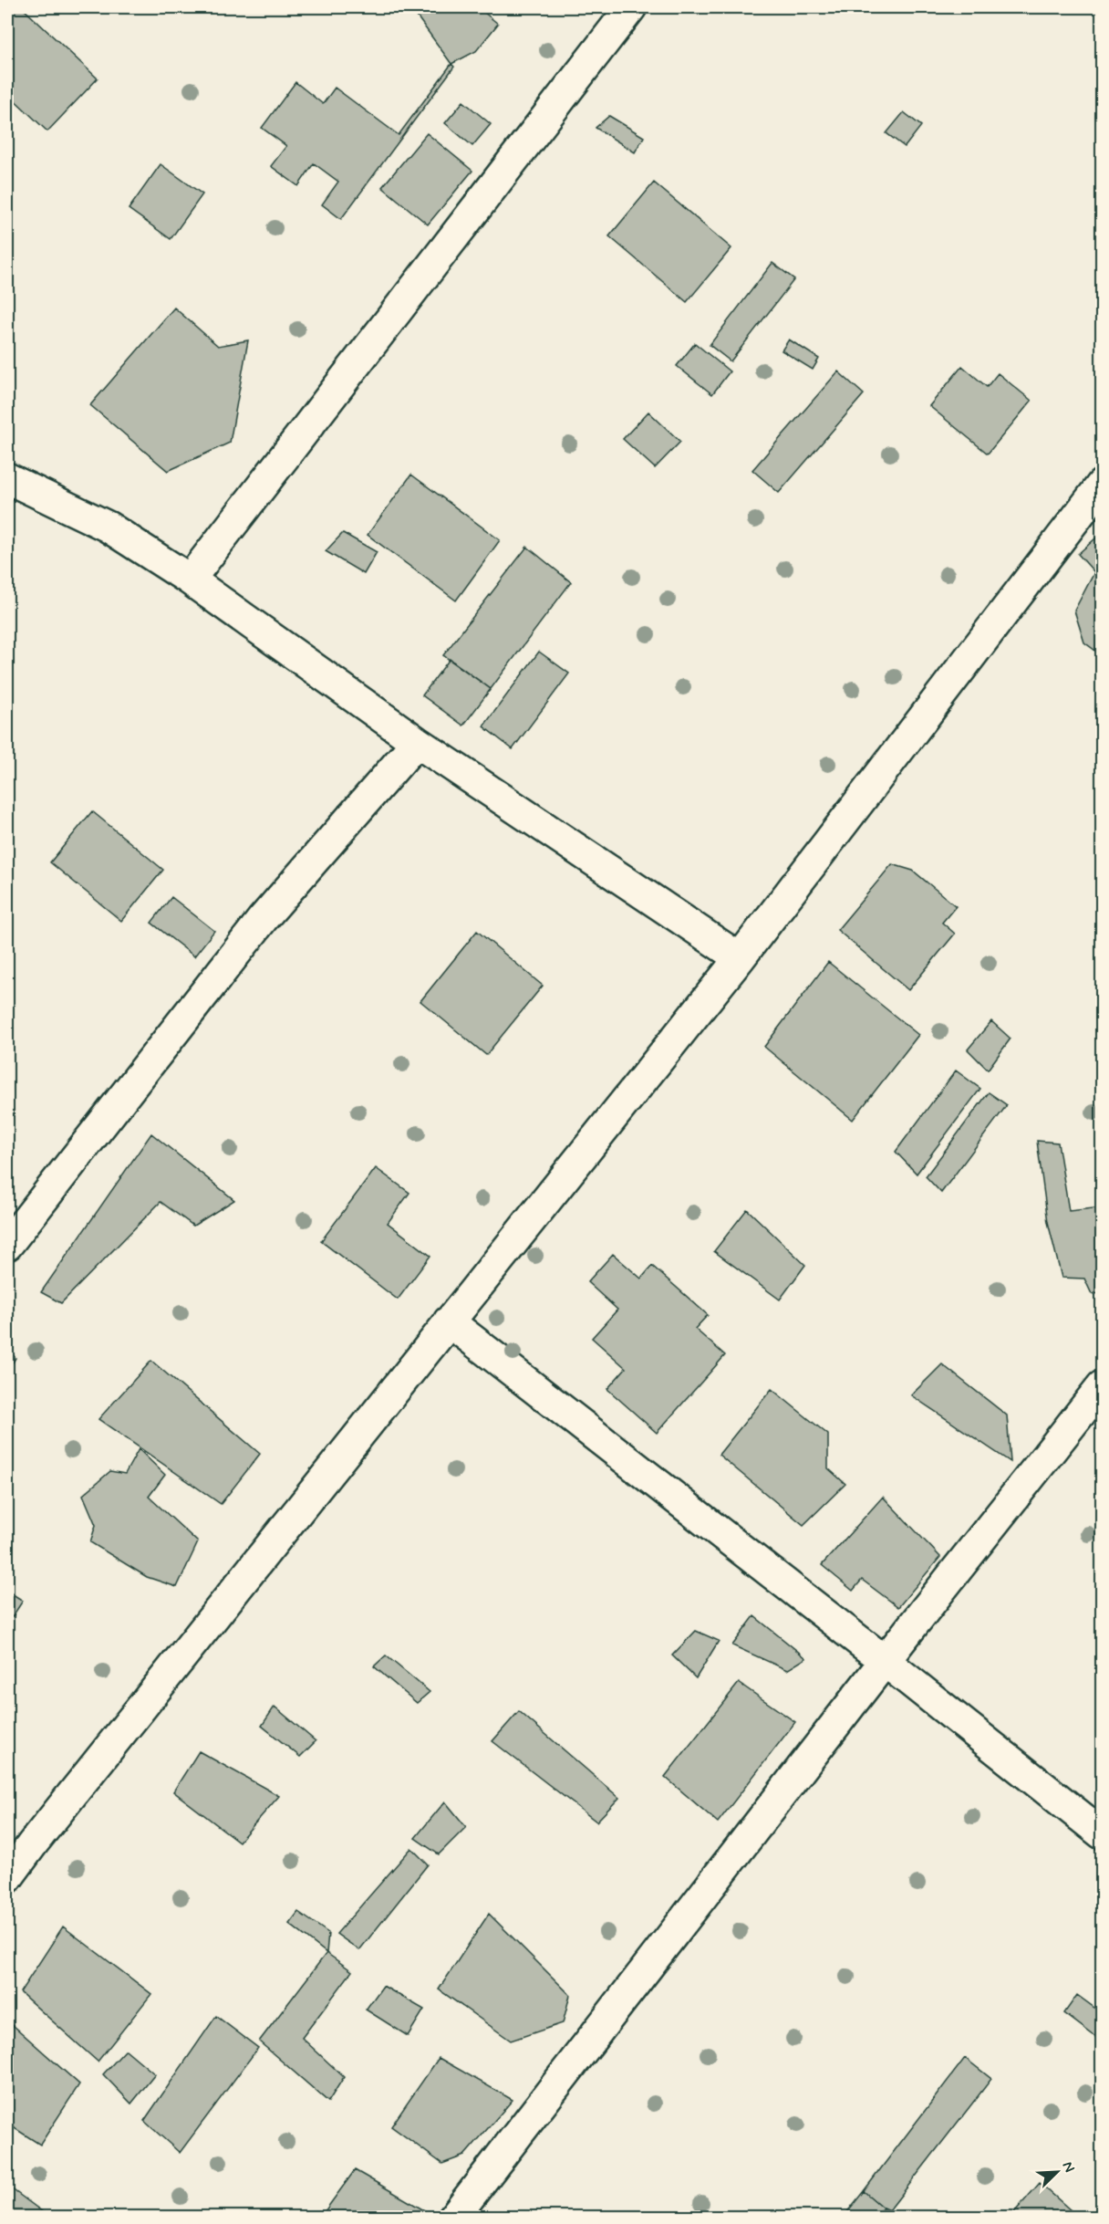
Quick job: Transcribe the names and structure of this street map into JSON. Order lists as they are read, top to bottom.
{
  "north": "top right"
}
